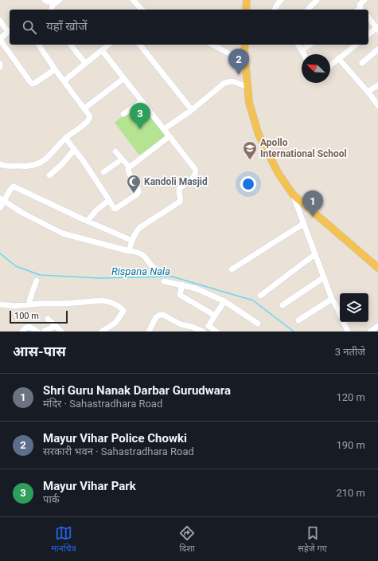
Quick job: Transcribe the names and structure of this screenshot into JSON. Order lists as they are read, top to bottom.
{
  "water": ["Rispana Nala"],
  "places": {
    "school or university": ["Apollo International School"],
    "mosque": ["Kandoli Masjid"]
  },
  "scale_bar": "100 m",
  "north": "top left",
  "page": {
    "search": "यहाँ खोजें",
    "pins": ["2", "3", "1"],
    "scale": "100 m",
    "heading": ["आस-पास", "3 नतीजे"],
    "list": [
      {
        "mark": "1",
        "name": "Shri Guru Nanak Darbar Gurudwara",
        "note": "मंदिर · Sahastradhara Road",
        "value": "120 m"
      },
      {
        "mark": "2",
        "name": "Mayur Vihar Police Chowki",
        "note": "सरकारी भवन · Sahastradhara Road",
        "value": "190 m"
      },
      {
        "mark": "3",
        "name": "Mayur Vihar Park",
        "note": "पार्क",
        "value": "210 m"
      }
    ],
    "nav": ["मानचित्र", "दिशा", "सहेजे गए"]
  }
}
